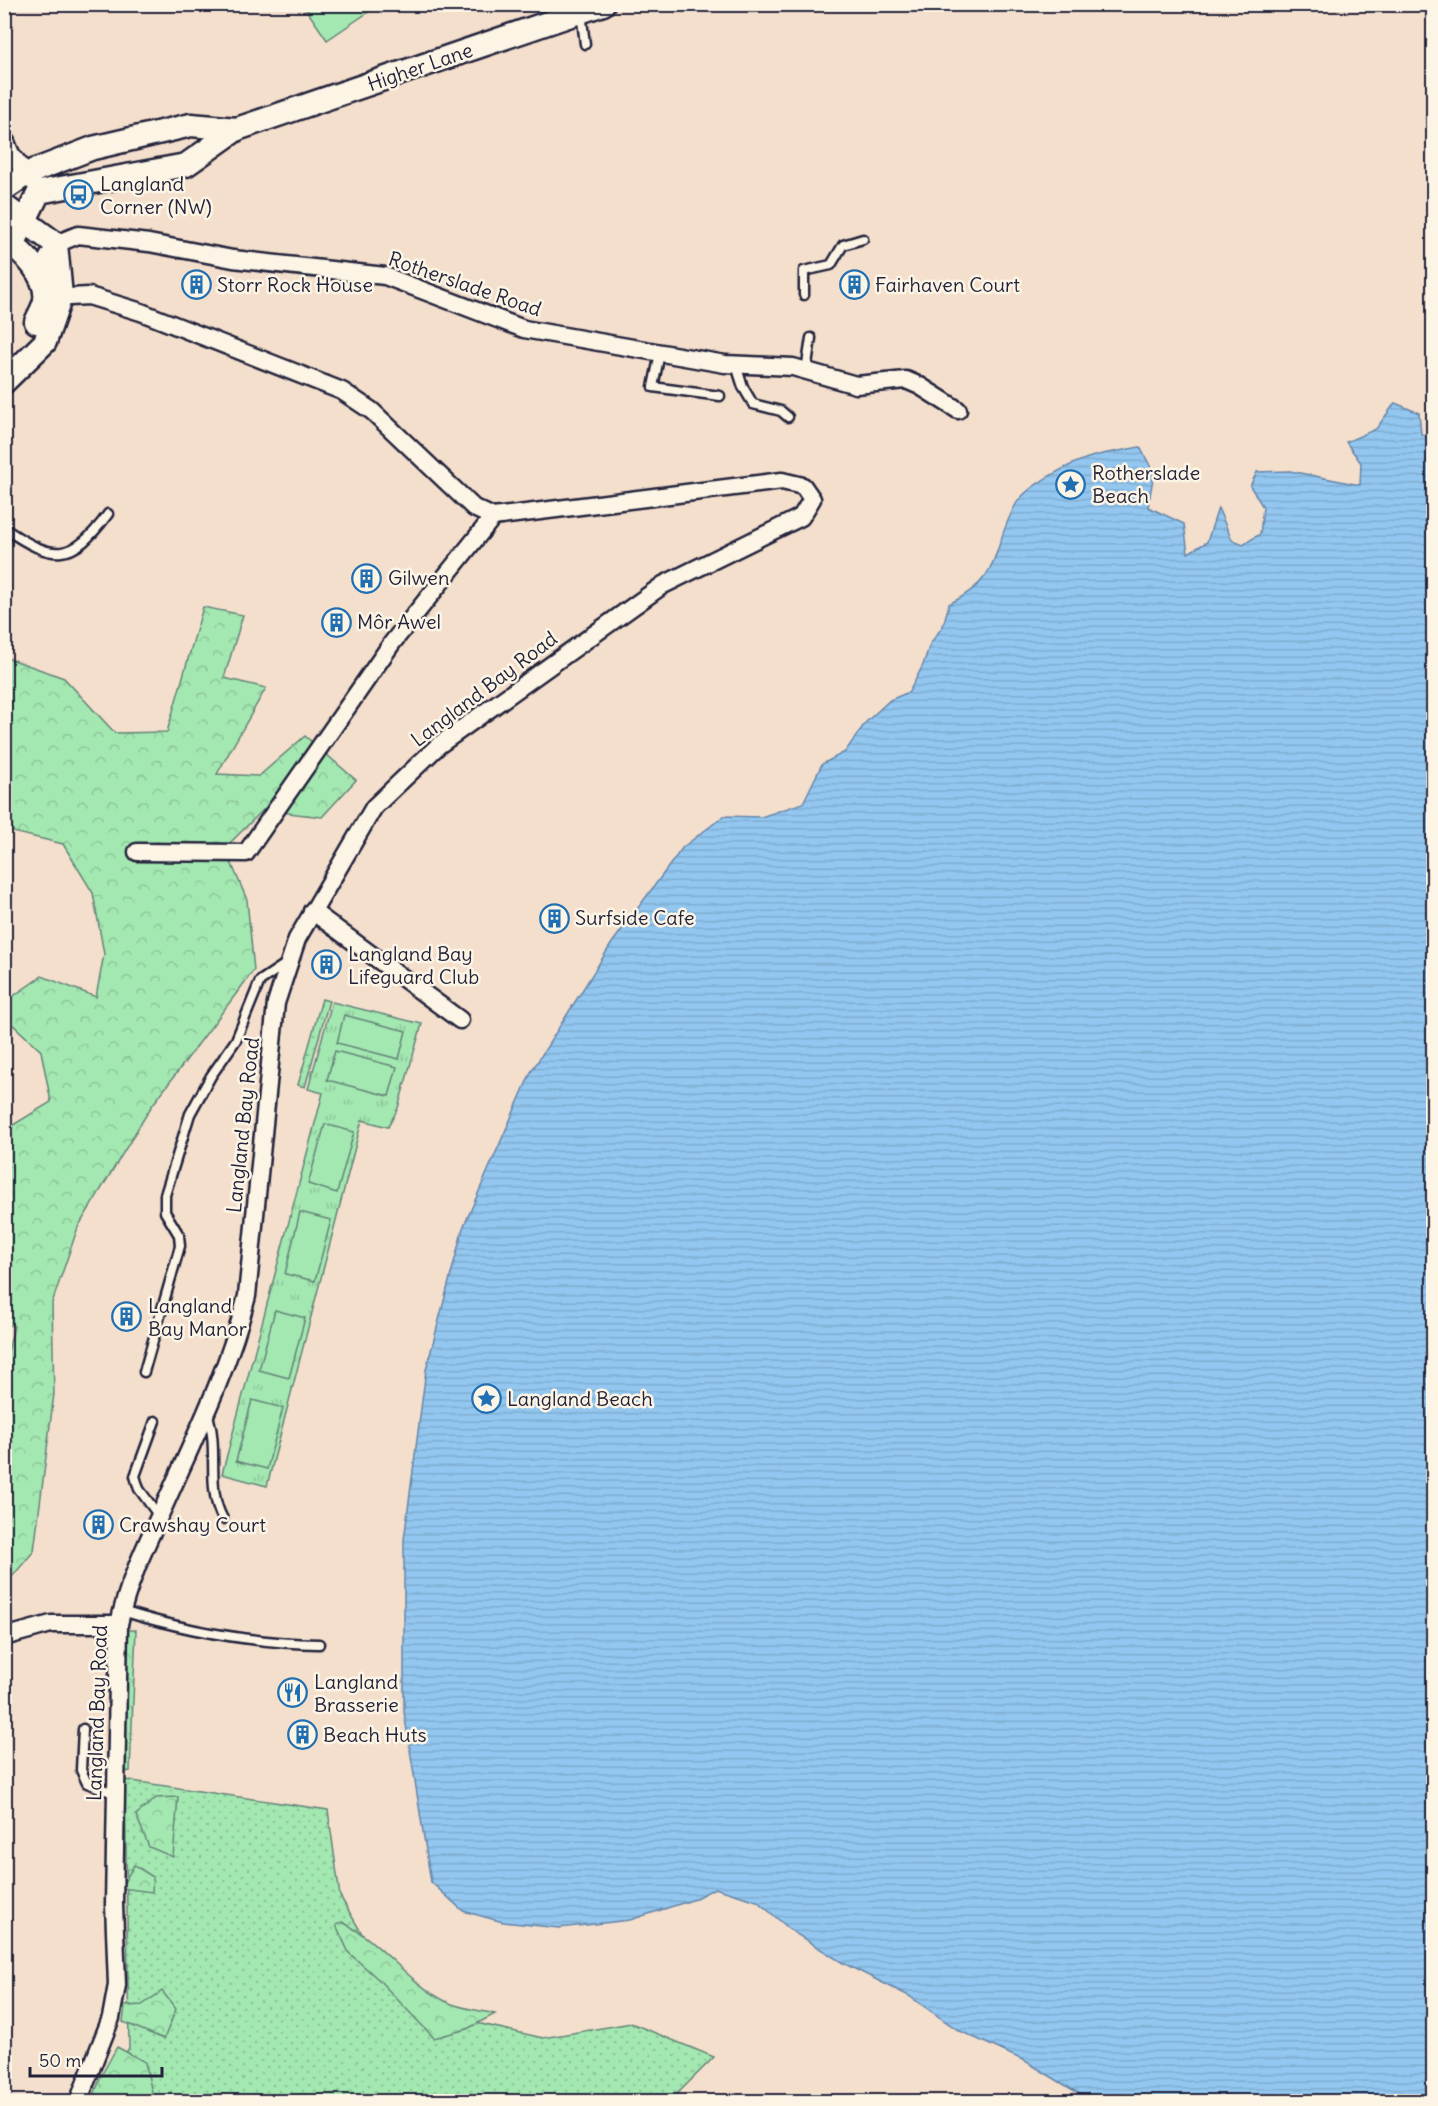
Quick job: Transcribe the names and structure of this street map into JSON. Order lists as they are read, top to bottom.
{
  "streets": {
    "street": ["Higher Lane", "Rotherslade Road", "Langland Bay Road"]
  },
  "places": {
    "bus stop": ["Langland Corner (NW)"],
    "building": [
      "Storr Rock House",
      "Fairhaven Court",
      "Gilwen",
      "Môr Awel",
      "Surfside Cafe",
      "Langland Bay Lifeguard Club",
      "Langland Bay Manor",
      "Crawshay Court",
      "Beach Huts"
    ],
    "place": ["Rotherslade Beach", "Langland Beach"],
    "restaurant": ["Langland Brasserie"]
  },
  "scale_bar": "50 m"
}
